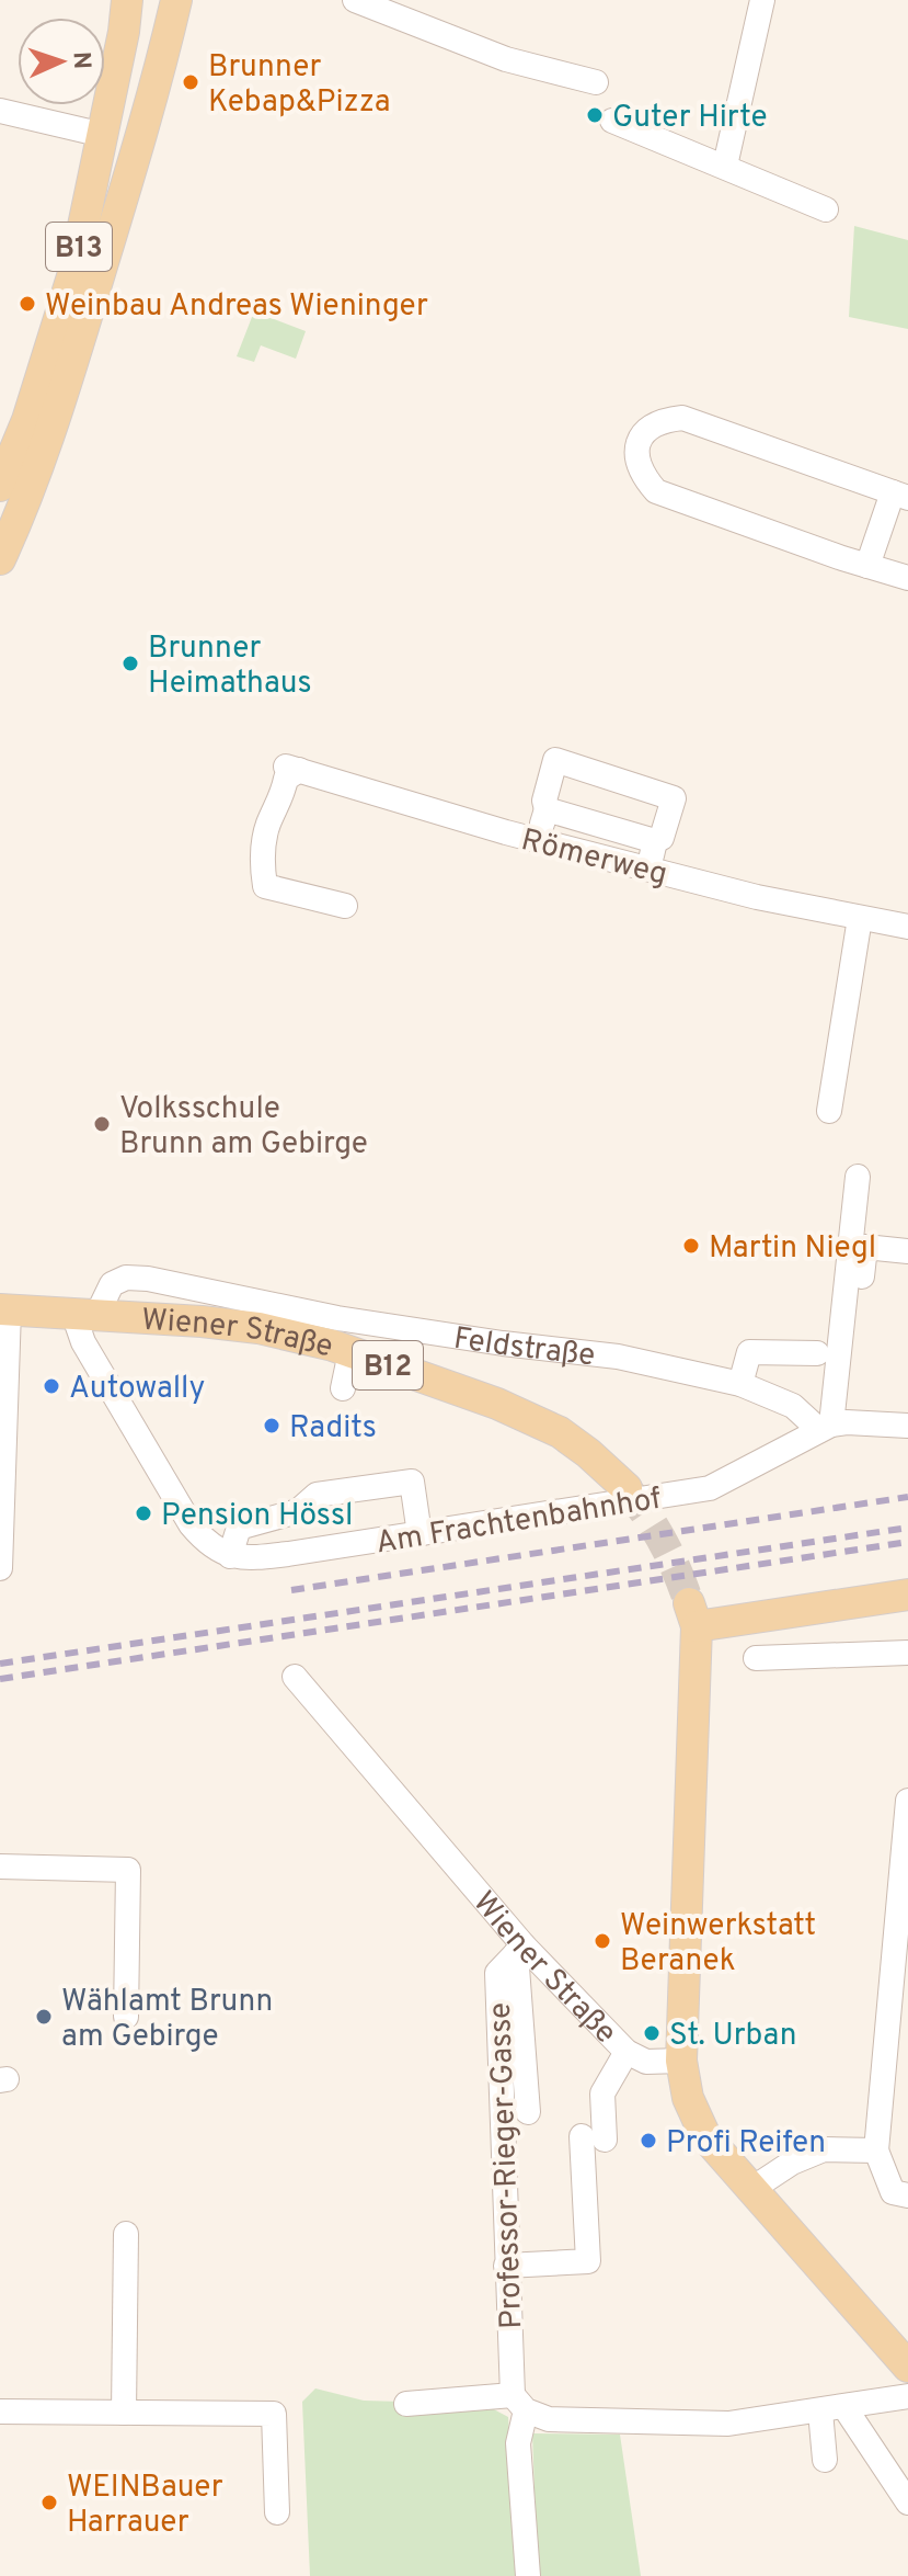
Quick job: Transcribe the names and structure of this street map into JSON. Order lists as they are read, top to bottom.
{
  "streets": {
    "main road": ["B13", "Wiener Straße", "B12"],
    "street": [
      "Römerweg",
      "Feldstraße",
      "Am Frachtenbahnhof",
      "Professor-Rieger-Gasse"
    ]
  },
  "crossings": [
    ["Wiener Straße", "Feldstraße"],
    ["Wiener Straße", "Am Frachtenbahnhof"],
    ["Wiener Straße", "Professor-Rieger-Gasse"],
    ["Feldstraße", "Am Frachtenbahnhof"]
  ],
  "places": [
    "Brunner Kebap&Pizza",
    "Guter Hirte",
    "Weinbau Andreas Wieninger",
    "Brunner Heimathaus",
    "Volksschule Brunn am Gebirge",
    "Martin Niegl",
    "Autowally",
    "Radits",
    "Pension Hössl",
    "Weinwerkstatt Beranek",
    "Wählamt Brunn am Gebirge",
    "St. Urban",
    "Profi Reifen",
    "WEINBauer Harrauer"
  ],
  "north": "right"
}
